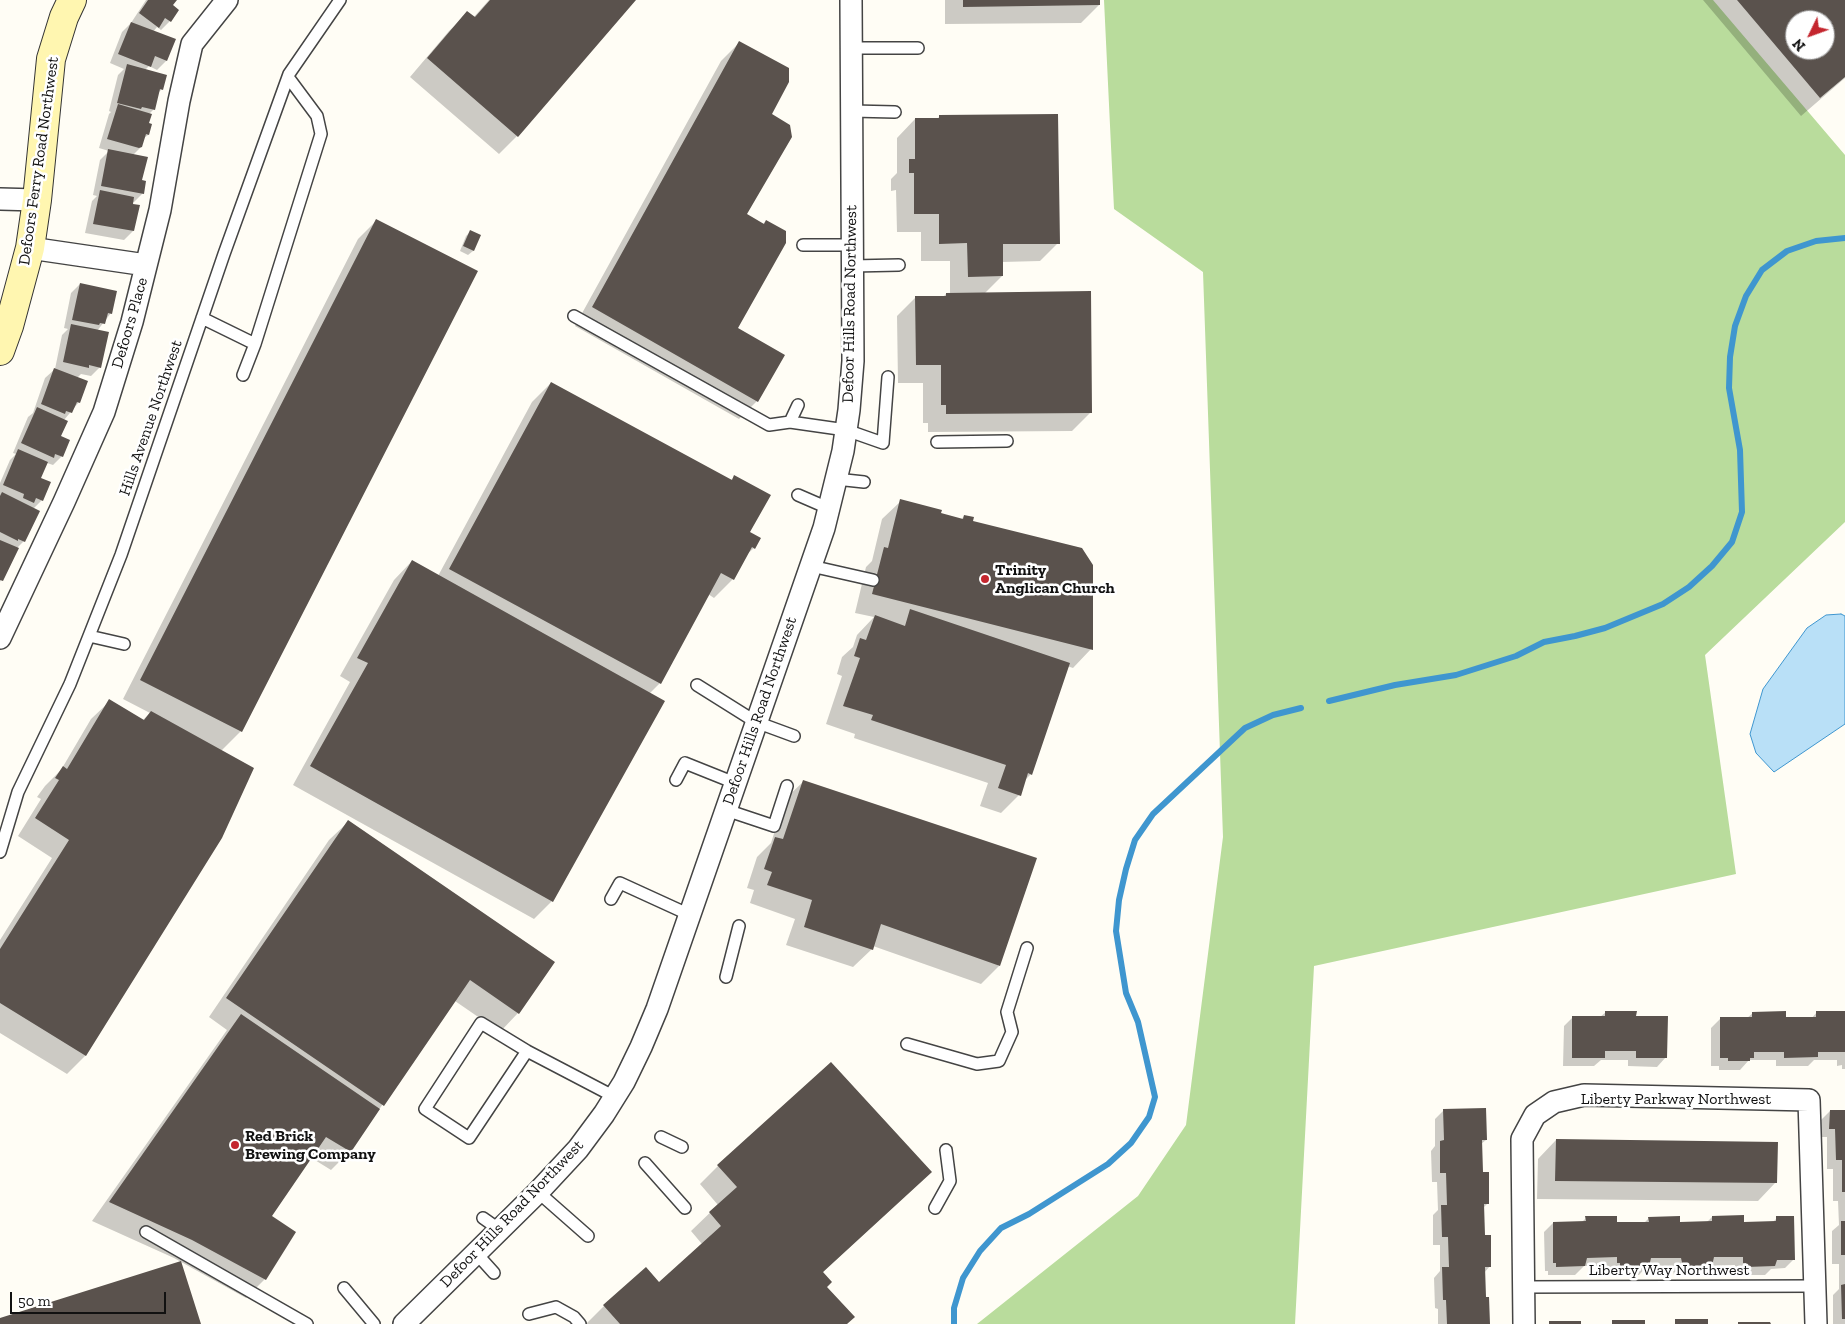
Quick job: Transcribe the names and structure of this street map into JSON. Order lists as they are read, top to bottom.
{
  "streets": {
    "street": [
      "Defoors Ferry Road Northwest",
      "Defoor Hills Road Northwest",
      "Defoors Place",
      "Liberty Parkway Northwest"
    ],
    "lane": ["Hills Avenue Northwest", "Liberty Way Northwest"]
  },
  "crossings": [
    ["Liberty Parkway Northwest", "Liberty Way Northwest"]
  ],
  "places": ["Trinity Anglican Church", "Red Brick Brewing Company"],
  "scale_bar": "50 m",
  "north": "bottom left"
}
